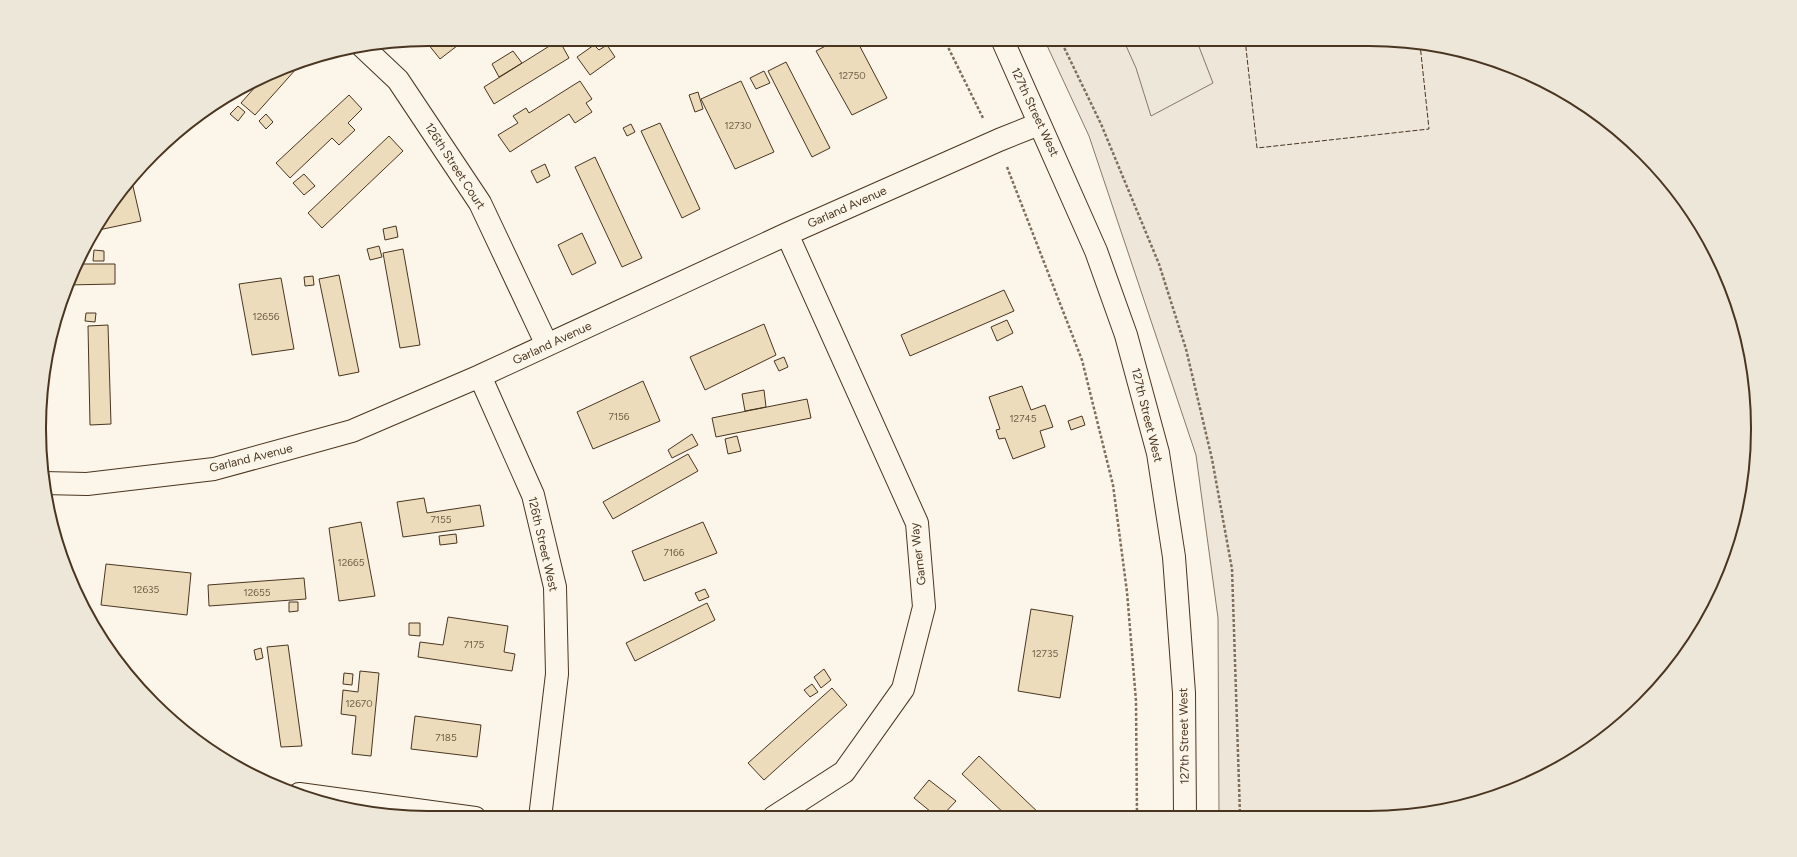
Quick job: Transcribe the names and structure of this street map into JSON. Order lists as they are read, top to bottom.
{
  "streets": {
    "street": [
      "127th Street West",
      "126th Street Court",
      "Garland Avenue",
      "126th Street West",
      "Garner Way"
    ]
  },
  "crossings": [
    ["127th Street West", "Garland Avenue"],
    ["126th Street Court", "Garland Avenue"],
    ["Garland Avenue", "126th Street West"],
    ["Garland Avenue", "Garner Way"]
  ],
  "house_numbers": [
    "12750",
    "12730",
    "12656",
    "7156",
    "12745",
    "7155",
    "7166",
    "12665",
    "12635",
    "12655",
    "7175",
    "12735",
    "12670",
    "7185"
  ]
}
